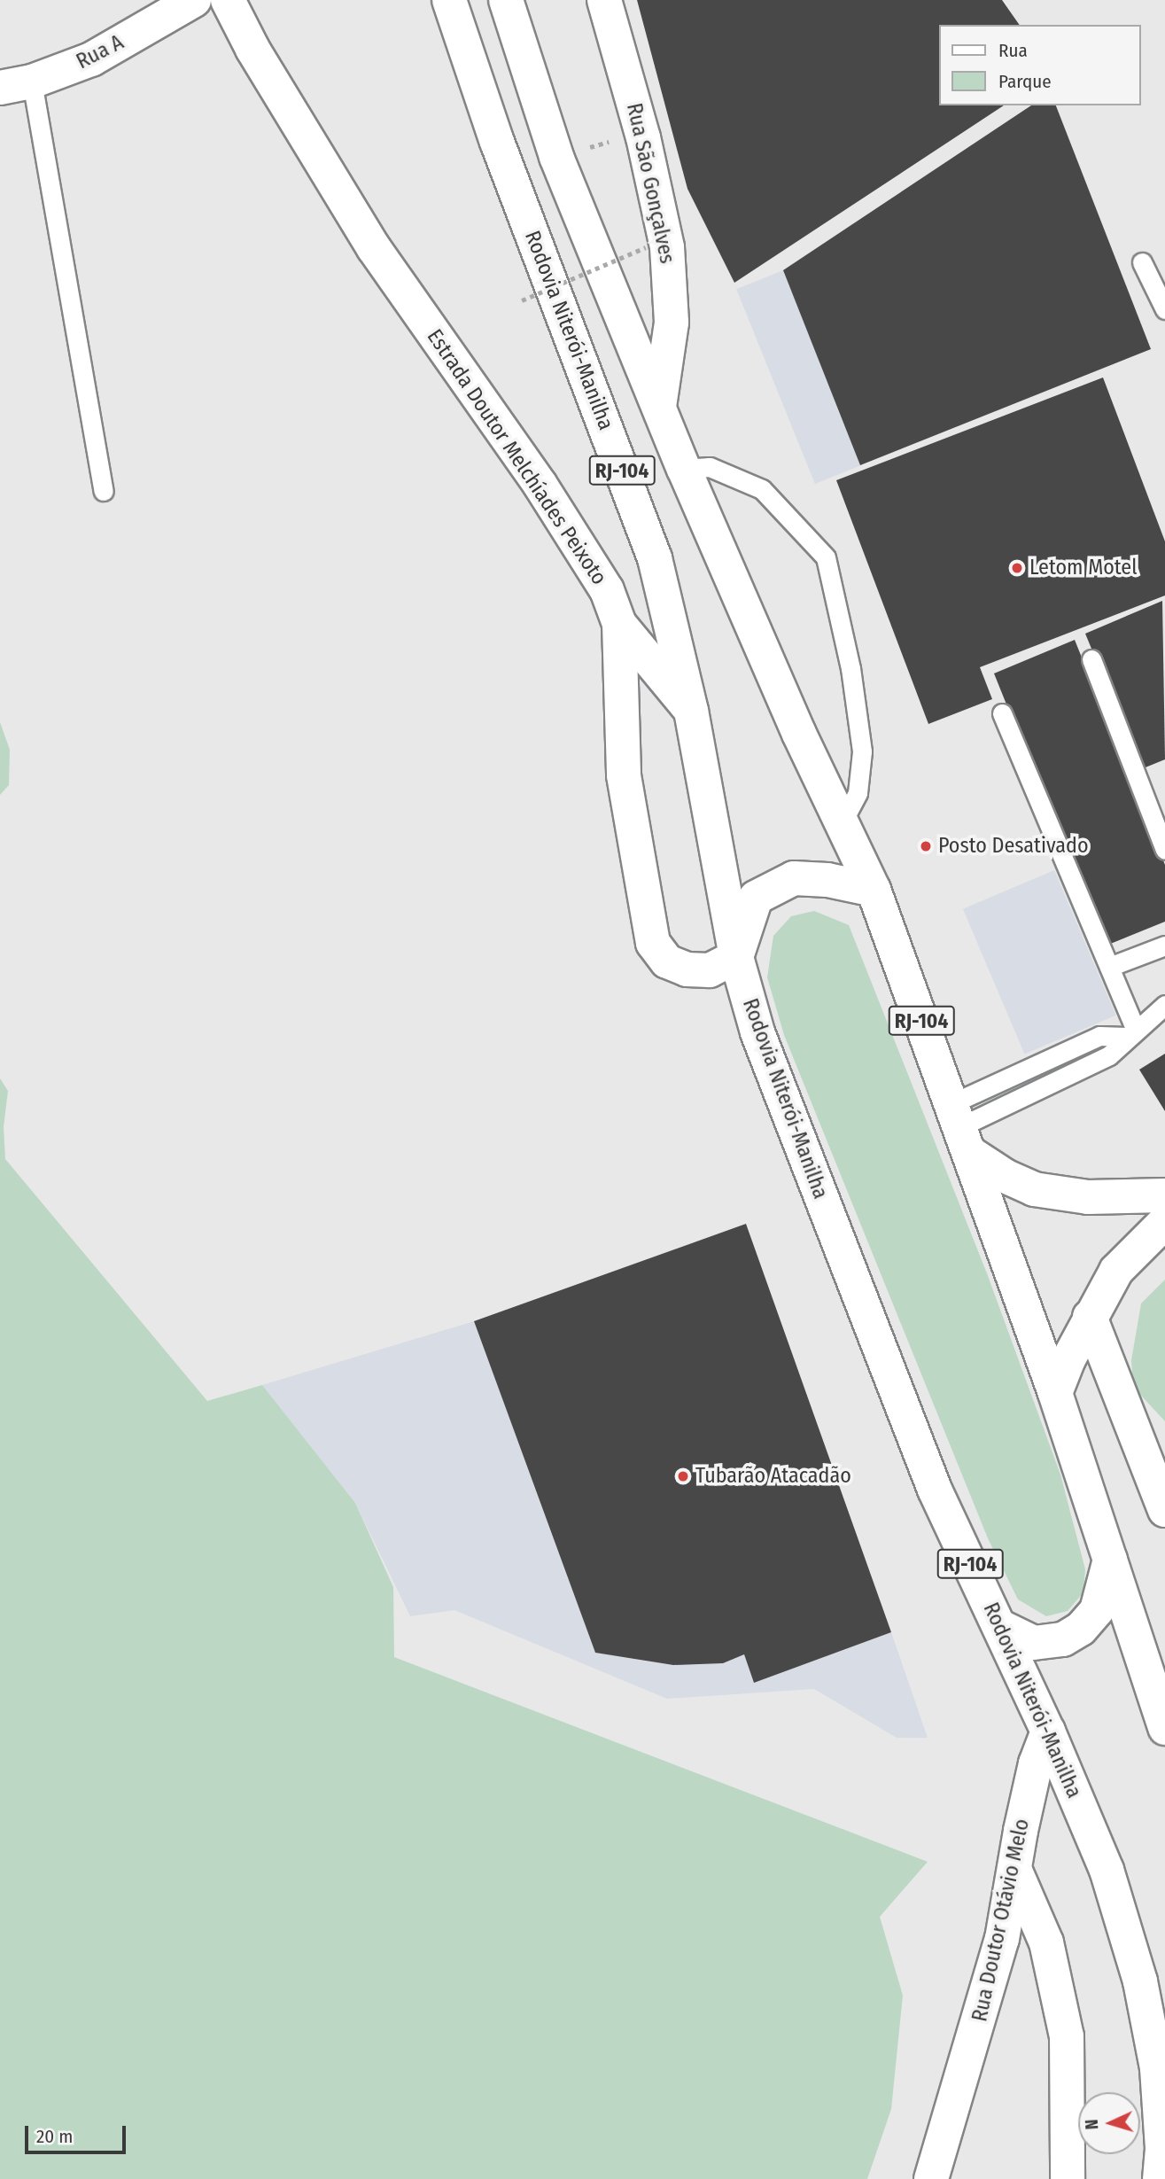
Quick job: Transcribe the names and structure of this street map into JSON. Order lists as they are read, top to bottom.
{
  "streets": {
    "main road": [
      "Rua A",
      "Rua São Gonçalves",
      "Rodovia Niterói-Manilha",
      "Estrada Doutor Melchíades Peixoto",
      "RJ-104",
      "Rua Doutor Otávio Melo"
    ]
  },
  "crossings": [
    ["Rua São Gonçalves", "RJ-104"],
    ["Rodovia Niterói-Manilha", "Estrada Doutor Melchíades Peixoto"],
    ["Rodovia Niterói-Manilha", "Rua Doutor Otávio Melo"]
  ],
  "places": ["Letom Motel", "Posto Desativado", "Tubarão Atacadão"],
  "legend": ["Rua", "Parque"],
  "scale_bar": "20 m",
  "north": "left"
}
